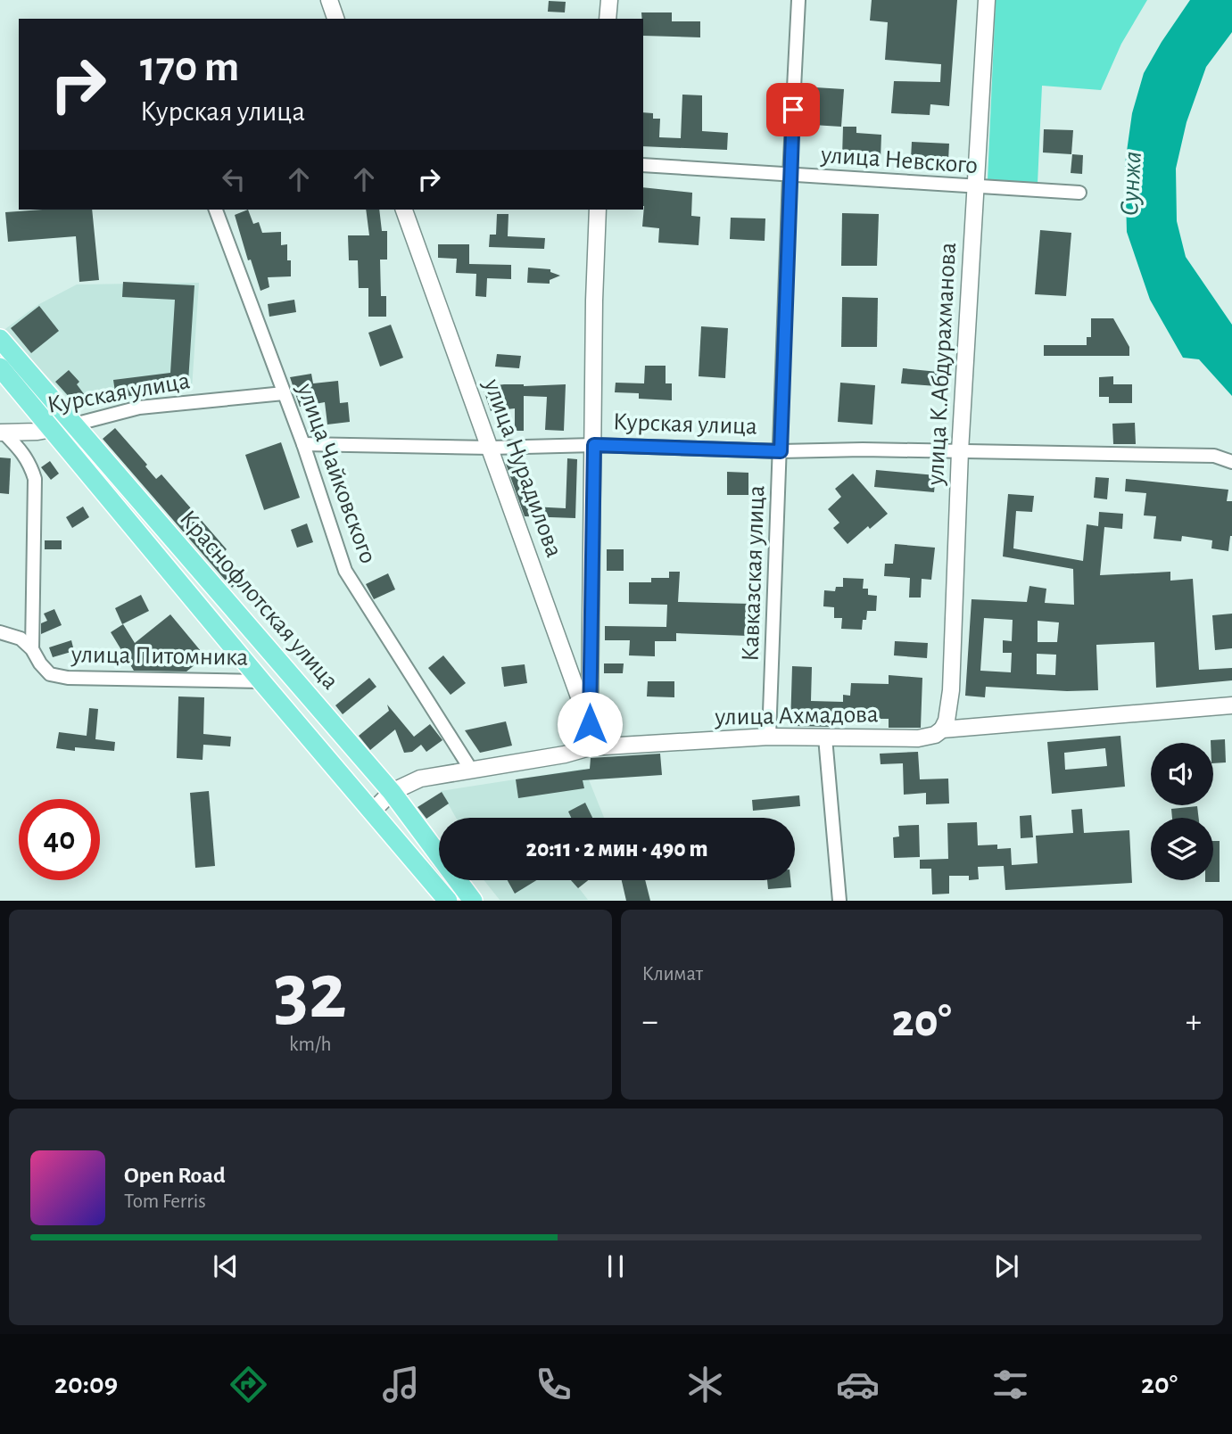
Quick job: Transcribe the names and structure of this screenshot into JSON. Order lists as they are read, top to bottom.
{
  "streets": {
    "main road": ["Краснофлотская улица"],
    "street": [
      "улица Невского",
      "улица К.Абдурахманова",
      "Курская улица",
      "улица Нурадилова",
      "улица Чайковского",
      "Кавказская улица",
      "улица Питомника",
      "улица Ахмадова"
    ]
  },
  "crossings": [
    ["улица Невского", "улица К.Абдурахманова"],
    ["улица Невского", "Кавказская улица"],
    ["улица К.Абдурахманова", "Курская улица"],
    ["улица К.Абдурахманова", "улица Ахмадова"],
    ["Курская улица", "улица Нурадилова"],
    ["Курская улица", "улица Чайковского"],
    ["Курская улица", "Кавказская улица"],
    ["Курская улица", "Краснофлотская улица"],
    ["улица Нурадилова", "улица Ахмадова"],
    ["улица Чайковского", "улица Ахмадова"],
    ["Кавказская улица", "улица Ахмадова"],
    ["Краснофлотская улица", "улица Питомника"],
    ["Краснофлотская улица", "улица Ахмадова"]
  ],
  "water": ["Сунжа"],
  "page": {
    "turn": ["170 m", "Курская улица"],
    "limit": "40",
    "trip": "20:11 · 2 мин · 490 m",
    "tile": [
      ["32", "km/h"],
      "Климат"
    ],
    "heat": ["−", "20°", "+"],
    "song": ["Open Road", "Tom Ferris"],
    "tabs": ["20:09", "20°"]
  }
}
